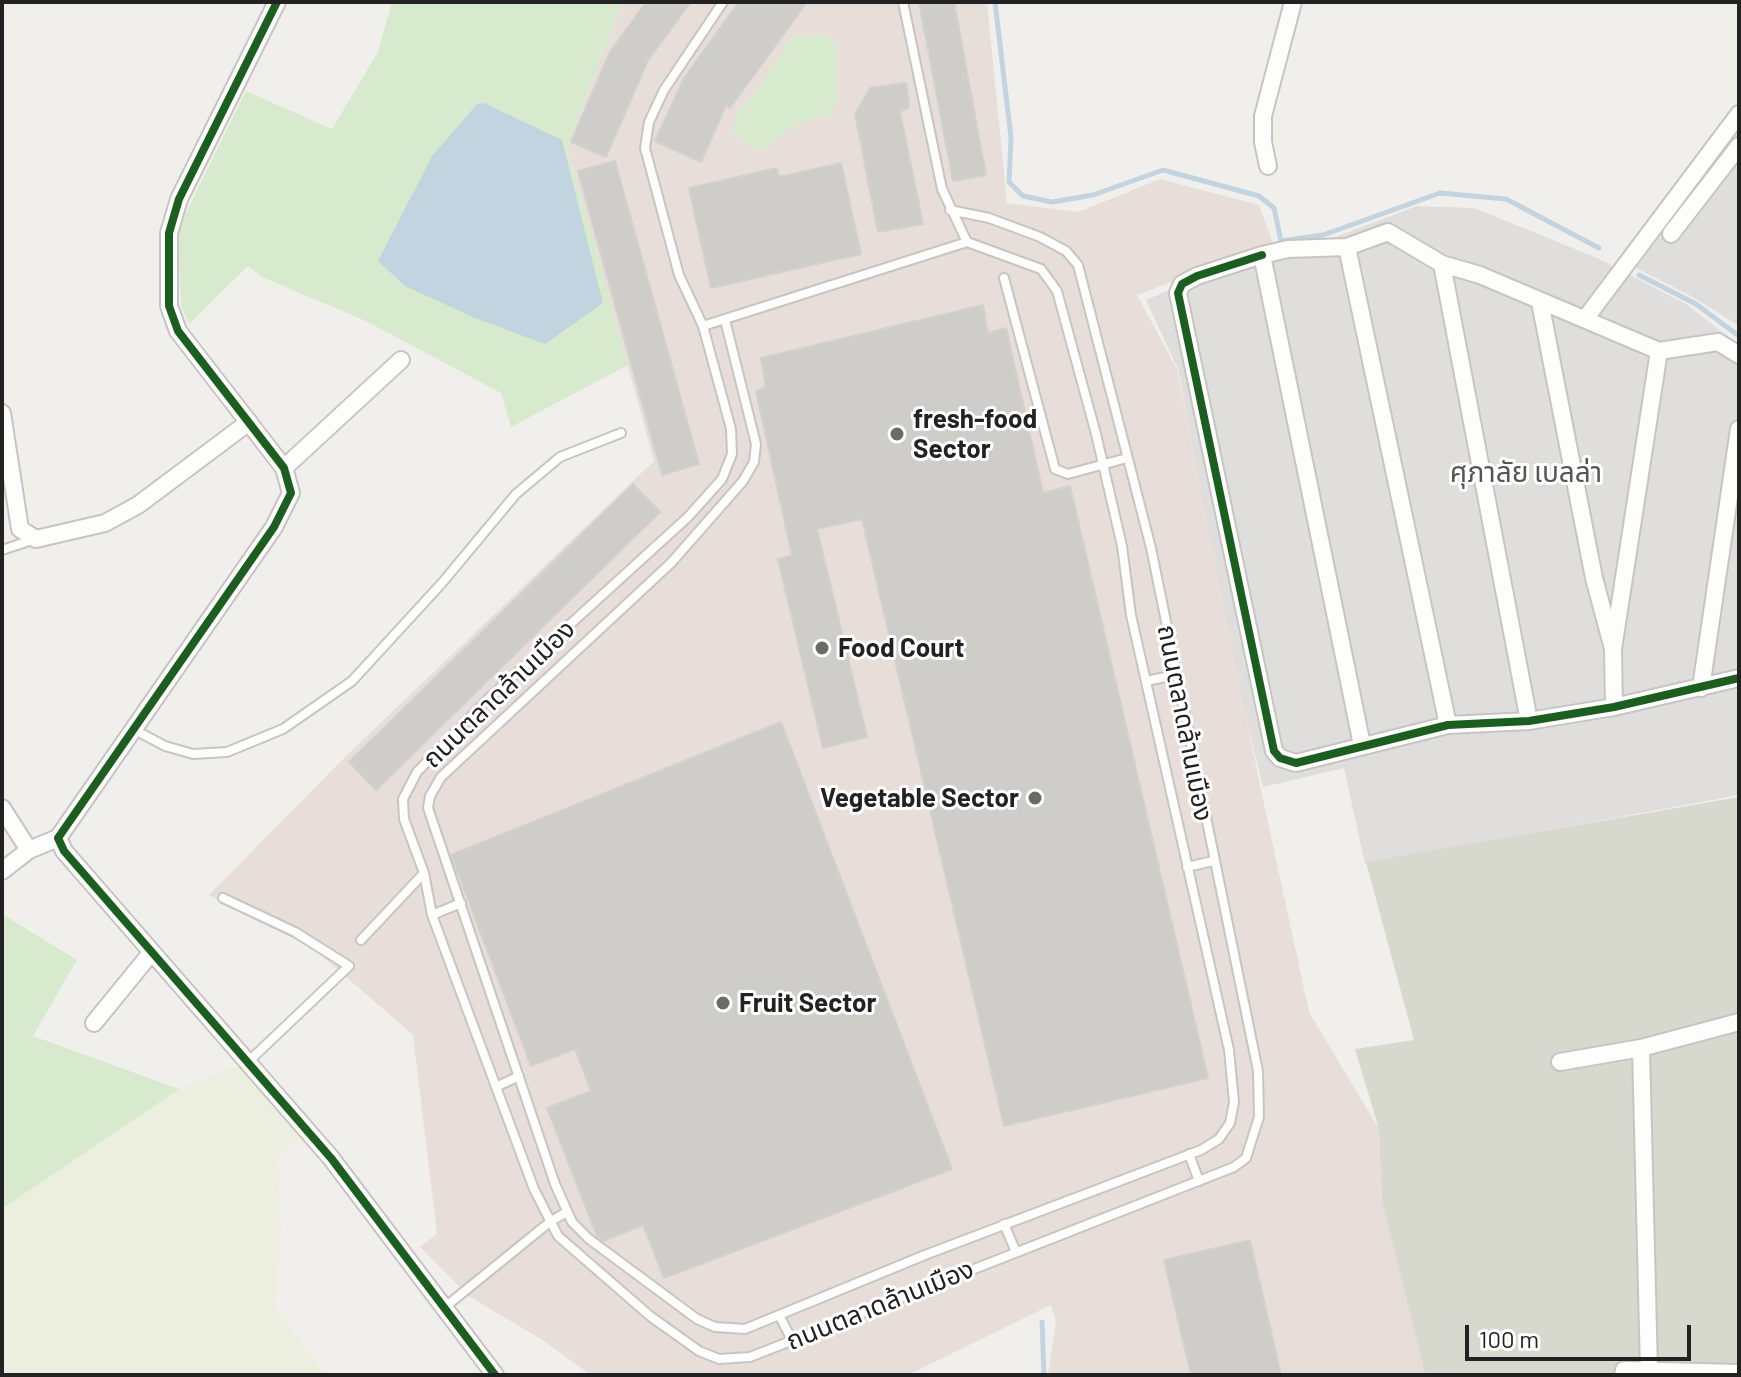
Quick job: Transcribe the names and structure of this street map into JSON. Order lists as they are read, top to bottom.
{
  "streets": {
    "lane": ["ถนนตลาดล้านเมือง"]
  },
  "districts": ["ศุภาลัย เบลล่า"],
  "places": [
    "fresh-food Sector",
    "Food Court",
    "Vegetable Sector",
    "Fruit Sector"
  ],
  "scale_bar": "100 m"
}
